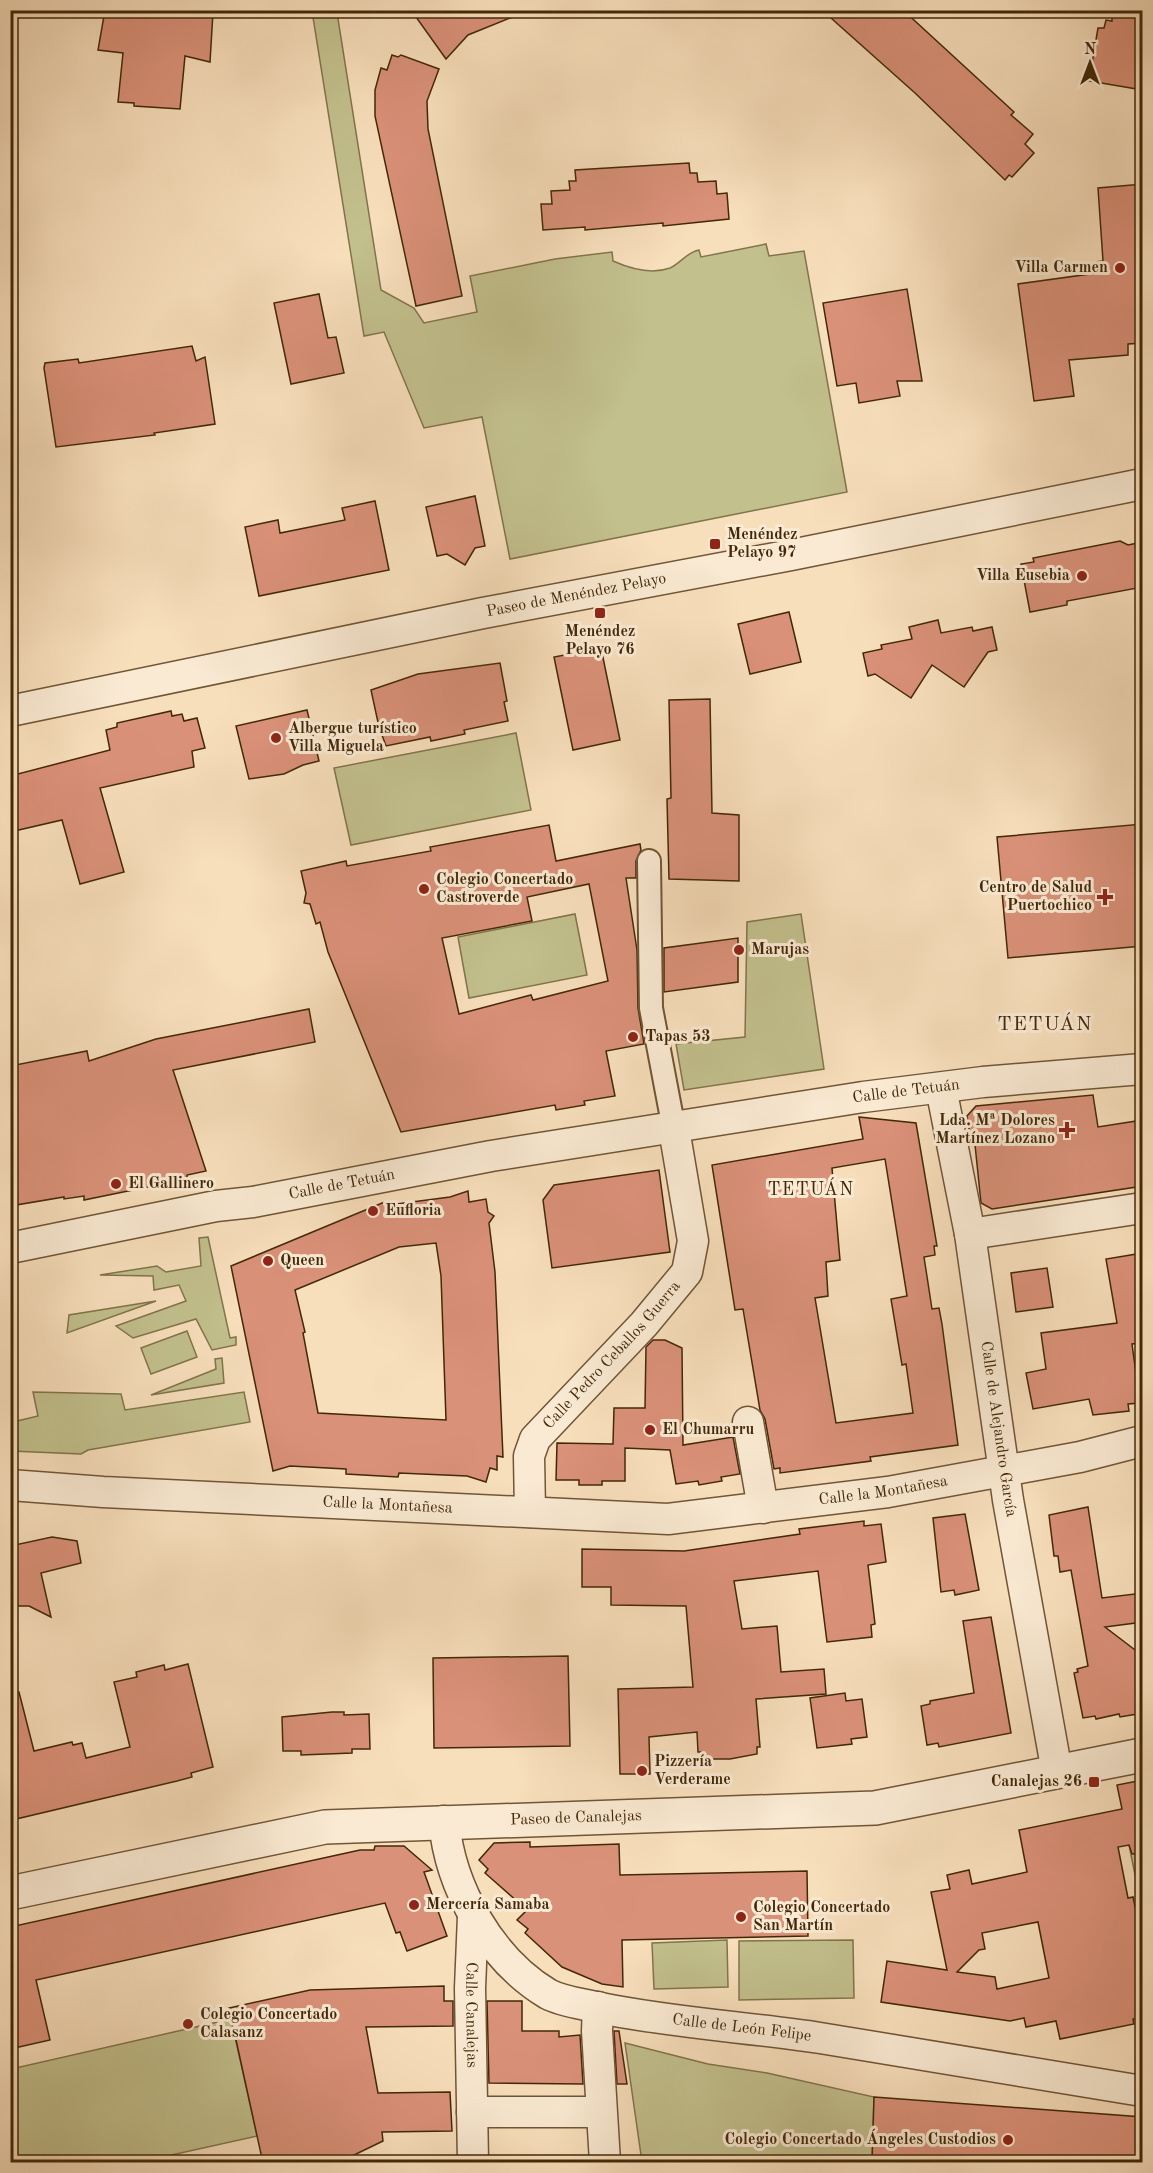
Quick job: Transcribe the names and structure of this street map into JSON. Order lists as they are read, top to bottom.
{
  "streets": {
    "street": [
      "Paseo de Menéndez Pelayo",
      "Calle de Tetuán",
      "Calle Pedro Ceballos Guerra",
      "Calle de Alejandro García",
      "Calle la Montañesa",
      "Paseo de Canalejas",
      "Calle Canalejas",
      "Calle de León Felipe"
    ]
  },
  "crossings": [
    ["Calle de Tetuán", "Calle Pedro Ceballos Guerra"],
    ["Calle de Tetuán", "Calle de Alejandro García"],
    ["Calle Pedro Ceballos Guerra", "Calle la Montañesa"],
    ["Calle de Alejandro García", "Calle la Montañesa"],
    ["Calle de Alejandro García", "Paseo de Canalejas"],
    ["Paseo de Canalejas", "Calle de León Felipe"],
    ["Calle Canalejas", "Calle de León Felipe"]
  ],
  "districts": ["TETUÁN", "TETUÁN"],
  "places": {
    "other": [
      "Villa Carmen",
      "Villa Eusebia",
      "Albergue turístico Villa Miguela",
      "Colegio Concertado Castroverde",
      "Marujas",
      "Tapas 53",
      "El Gallinero",
      "Eufloria",
      "Queen",
      "El Chumarru",
      "Pizzería Verderame",
      "Mercería Samaba",
      "Colegio Concertado San Martín",
      "Colegio Concertado Calasanz",
      "Colegio Concertado Ángeles Custodios"
    ],
    "transit": ["Menéndez Pelayo 97", "Menéndez Pelayo 76", "Canalejas 26"],
    "health": ["Centro de Salud Puertochico", "Lda. Mª Dolores Martínez Lozano"]
  },
  "north": "top"
}
